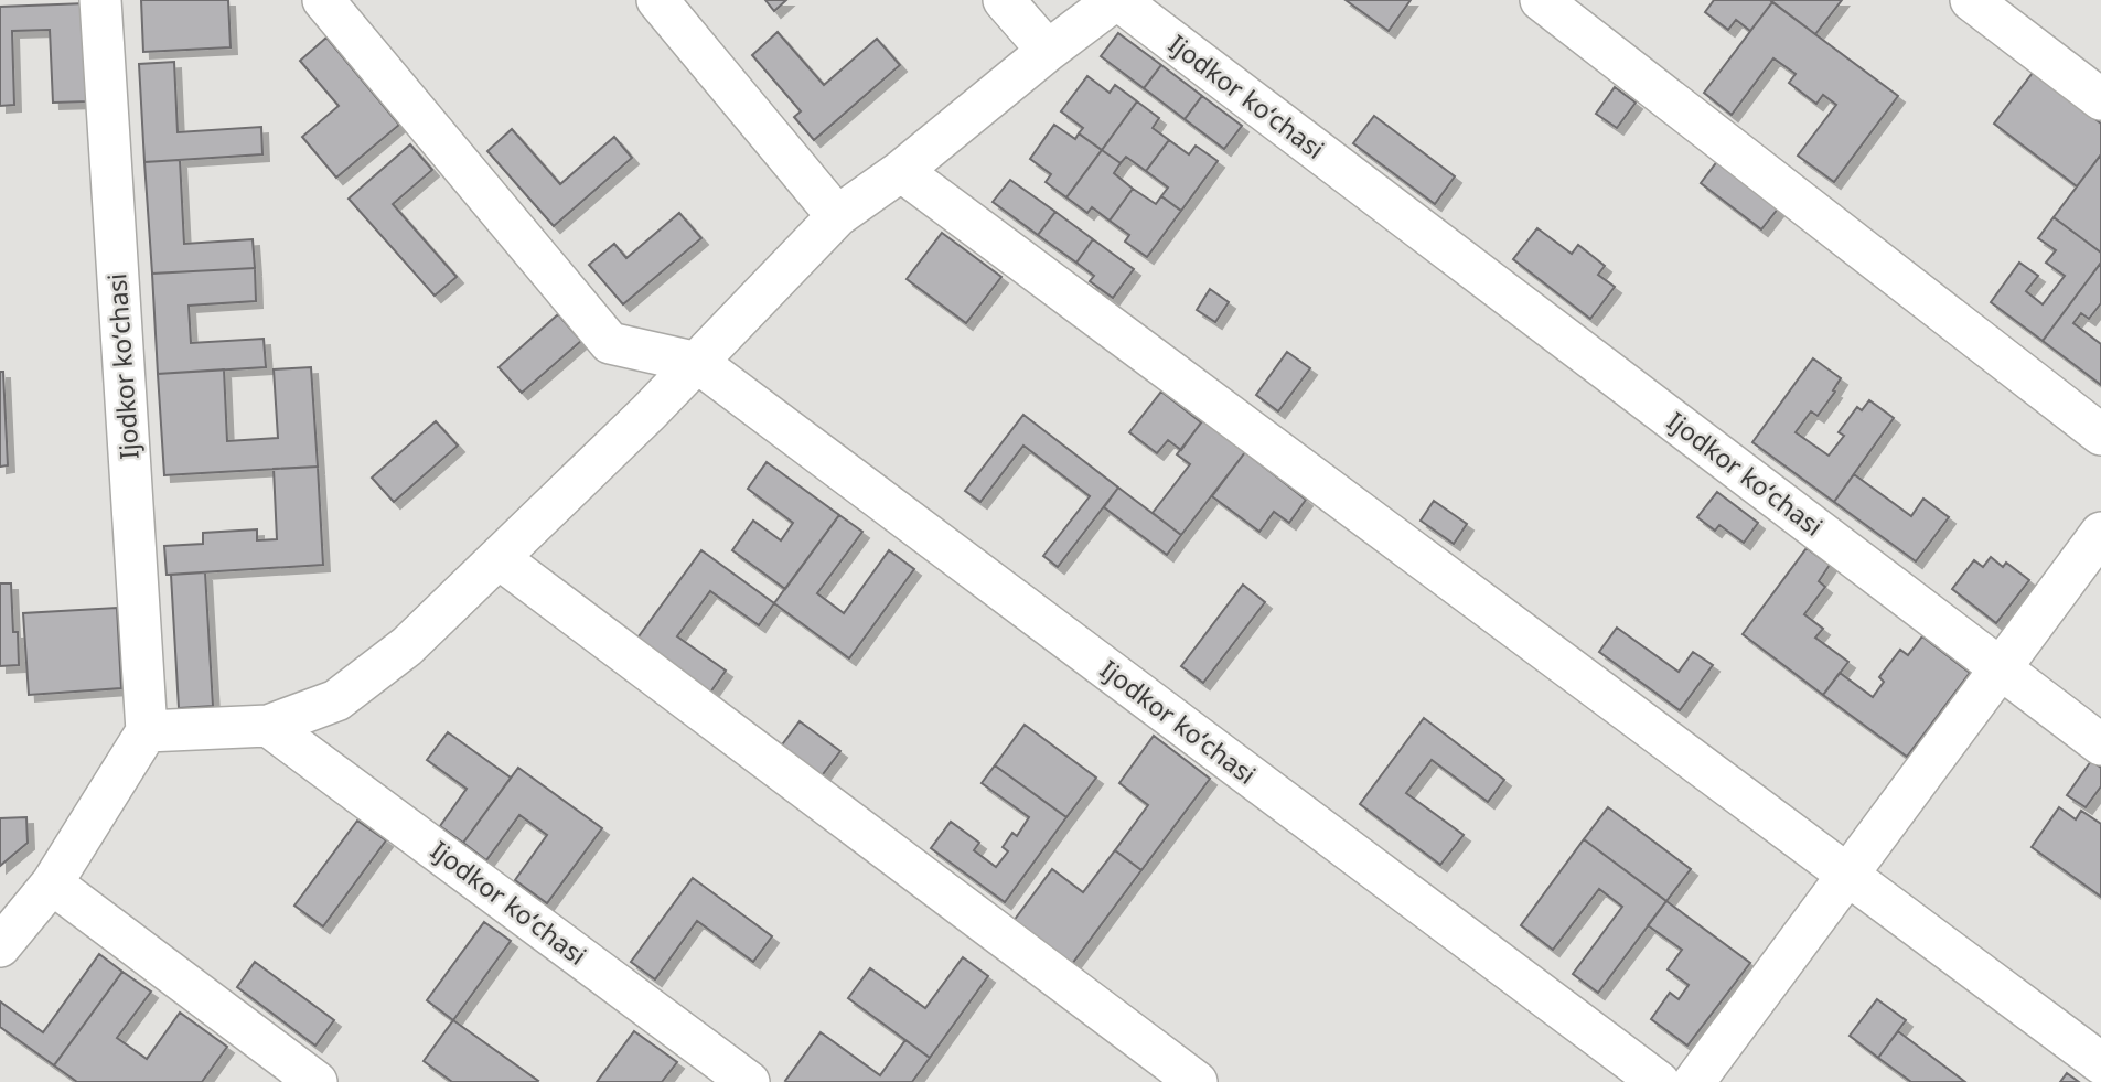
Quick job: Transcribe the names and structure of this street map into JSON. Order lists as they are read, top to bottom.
{
  "streets": {
    "street": ["Ijodkor koʻchasi"]
  }
}
